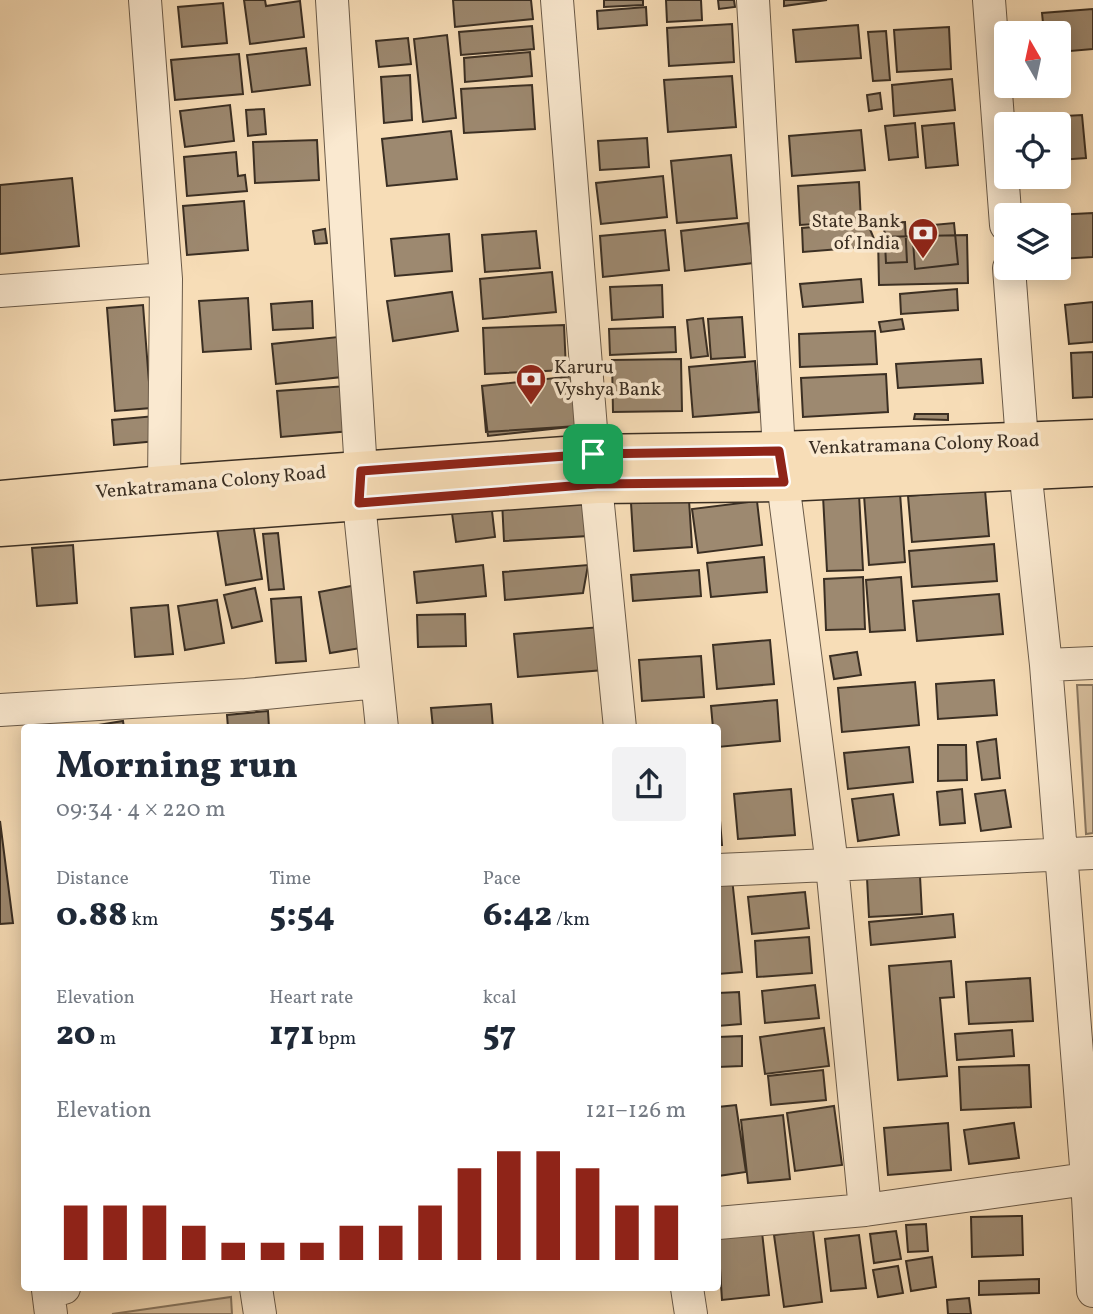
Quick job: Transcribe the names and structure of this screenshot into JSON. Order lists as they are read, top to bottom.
{
  "streets": {
    "main road": ["Venkatramana Colony Road"]
  },
  "places": {
    "bank": ["State Bank of India", "Karuru Vyshya Bank"]
  },
  "north": "top",
  "page": {
    "heading": ["Morning run", "09:34 · 4 × 220 m"],
    "stats": [
      ["Distance", "0.88 km"],
      ["Time", "5:54"],
      ["Pace", "6:42 /km"],
      ["Elevation", "20 m"],
      ["Heart rate", "171 bpm"],
      ["kcal", "57"]
    ],
    "chart": ["Elevation", "121–126 m"]
  }
}
